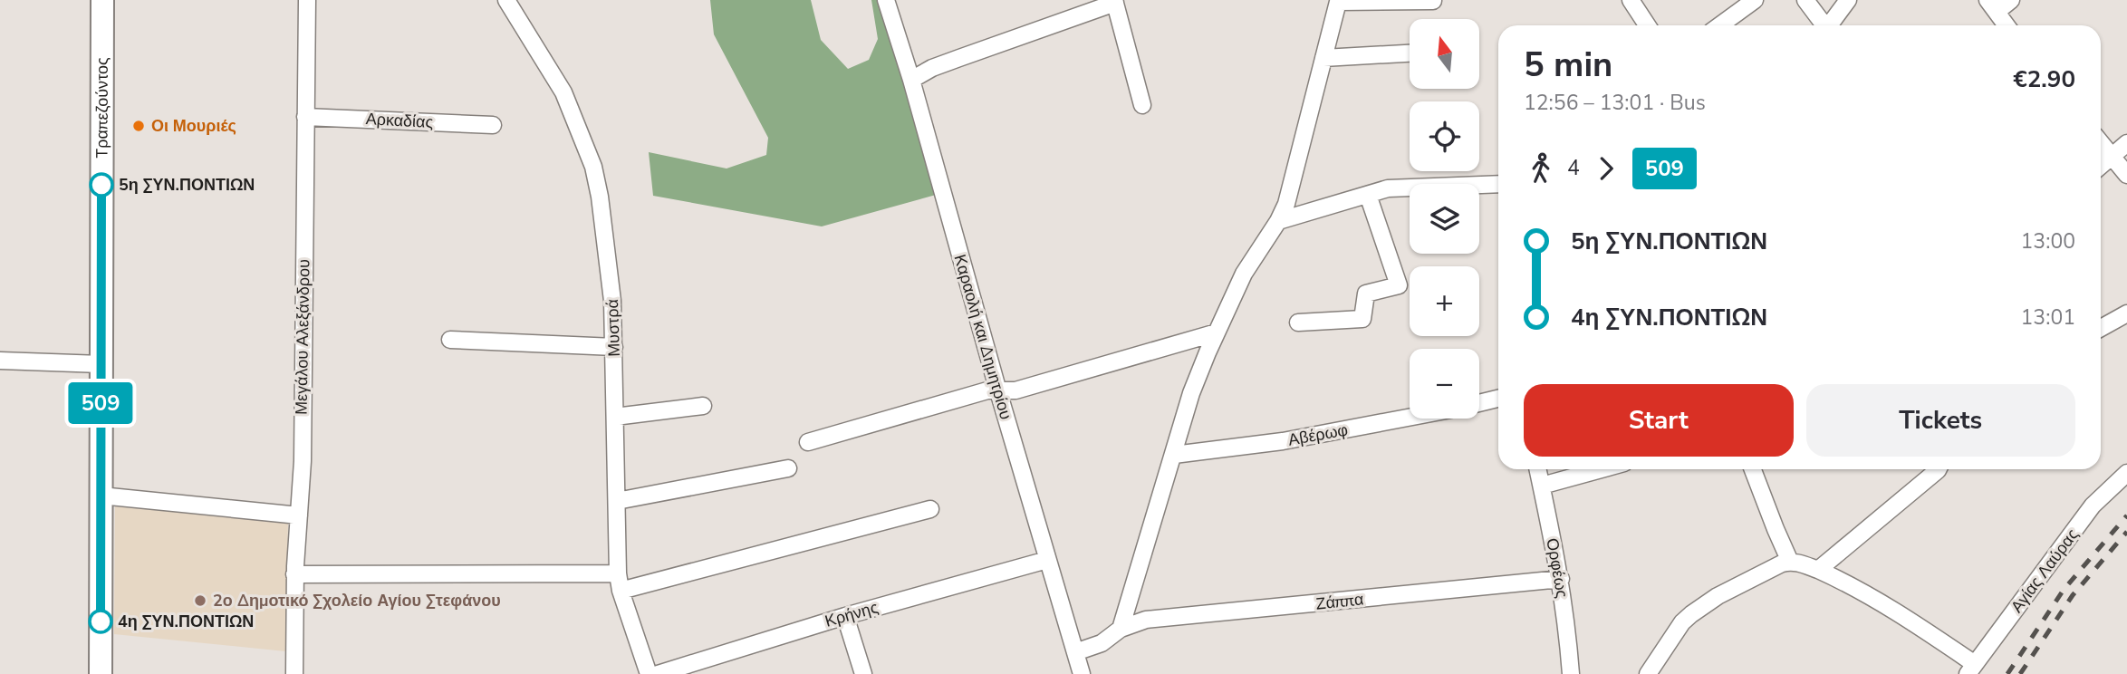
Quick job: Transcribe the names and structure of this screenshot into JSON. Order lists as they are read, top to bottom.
{
  "streets": {
    "main road": ["Τραπεζούντος"],
    "street": [
      "Αρκαδίας",
      "Μυστρά",
      "Μεγάλου Αλεξάνδρου",
      "Καραολή και Δημητρίου",
      "Αβέρωφ",
      "Ορφέως",
      "Αγίας Λαύρας",
      "Ζάππα",
      "Κρήνης"
    ]
  },
  "crossings": [
    ["Αρκαδίας", "Μεγάλου Αλεξάνδρου"],
    ["Καραολή και Δημητρίου", "Ζάππα"],
    ["Καραολή και Δημητρίου", "Κρήνης"],
    ["Ορφέως", "Ζάππα"]
  ],
  "places": [
    "Οι Μουριές",
    "5η ΣΥΝ.ΠΟΝΤΙΩΝ",
    "2ο Δημοτικό Σχολείο Αγίου Στεφάνου",
    "4η ΣΥΝ.ΠΟΝΤΙΩΝ"
  ],
  "lines": ["bus line 509"],
  "north": "top",
  "page": {
    "on_map": "509",
    "map_buttons": ["+", "−"],
    "heading": ["5 min", "12:56 – 13:01 · Bus", "€2.90"],
    "legs": ["4", "509"],
    "list": [
      {
        "name": "5η ΣΥΝ.ΠΟΝΤΙΩΝ",
        "value": "13:00"
      },
      {
        "name": "4η ΣΥΝ.ΠΟΝΤΙΩΝ",
        "value": "13:01"
      }
    ],
    "buttons": ["Start", "Tickets"]
  }
}
